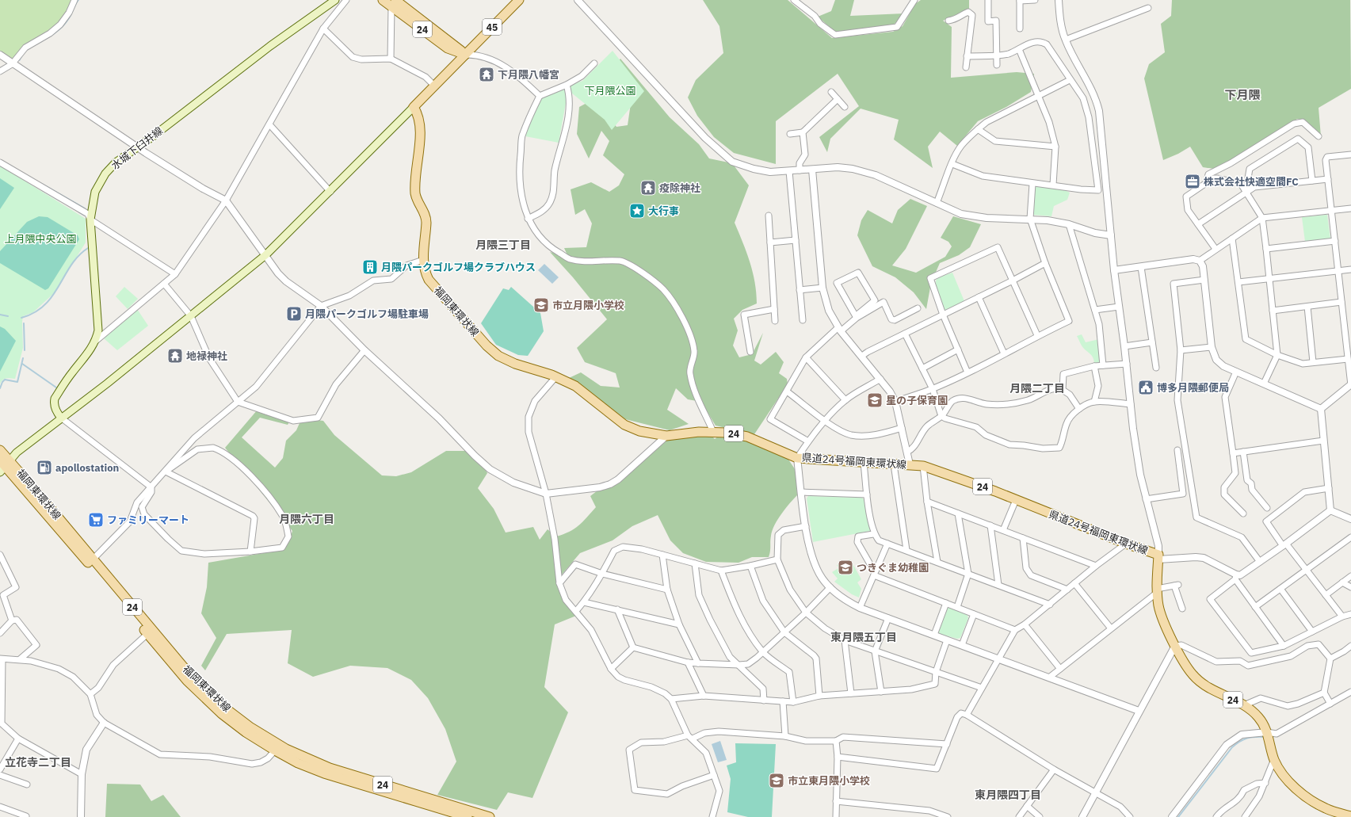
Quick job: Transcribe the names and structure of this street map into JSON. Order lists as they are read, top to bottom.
{
  "streets": {
    "main road": [
      "45",
      "24",
      "水城下臼井線",
      "福岡東環状線",
      "県道24号福岡東環状線"
    ]
  },
  "crossings": [
    ["45", "24"],
    ["24", "県道24号福岡東環状線"],
    ["福岡東環状線", "県道24号福岡東環状線"]
  ],
  "districts": [
    "下月隈",
    "月隈三丁目",
    "月隈二丁目",
    "月隈六丁目",
    "東月隈五丁目",
    "立花寺二丁目",
    "東月隈四丁目"
  ],
  "parks": ["下月隈公園", "上月隈中央公園"],
  "places": {
    "temple": ["下月隈八幡宮", "疫除神社", "地禄神社"],
    "office": ["株式会社快適空間FC"],
    "place": ["大行事"],
    "building": ["月隈パークゴルフ場クラブハウス"],
    "school or university": [
      "市立月隈小学校",
      "星の子保育園",
      "つきぐま幼稚園",
      "市立東月隈小学校"
    ],
    "parking": ["月隈パークゴルフ場駐車場"],
    "public building": ["博多月隈郵便局"],
    "fuel station": ["apollostation"],
    "supermarket": ["ファミリーマート"]
  }
}
